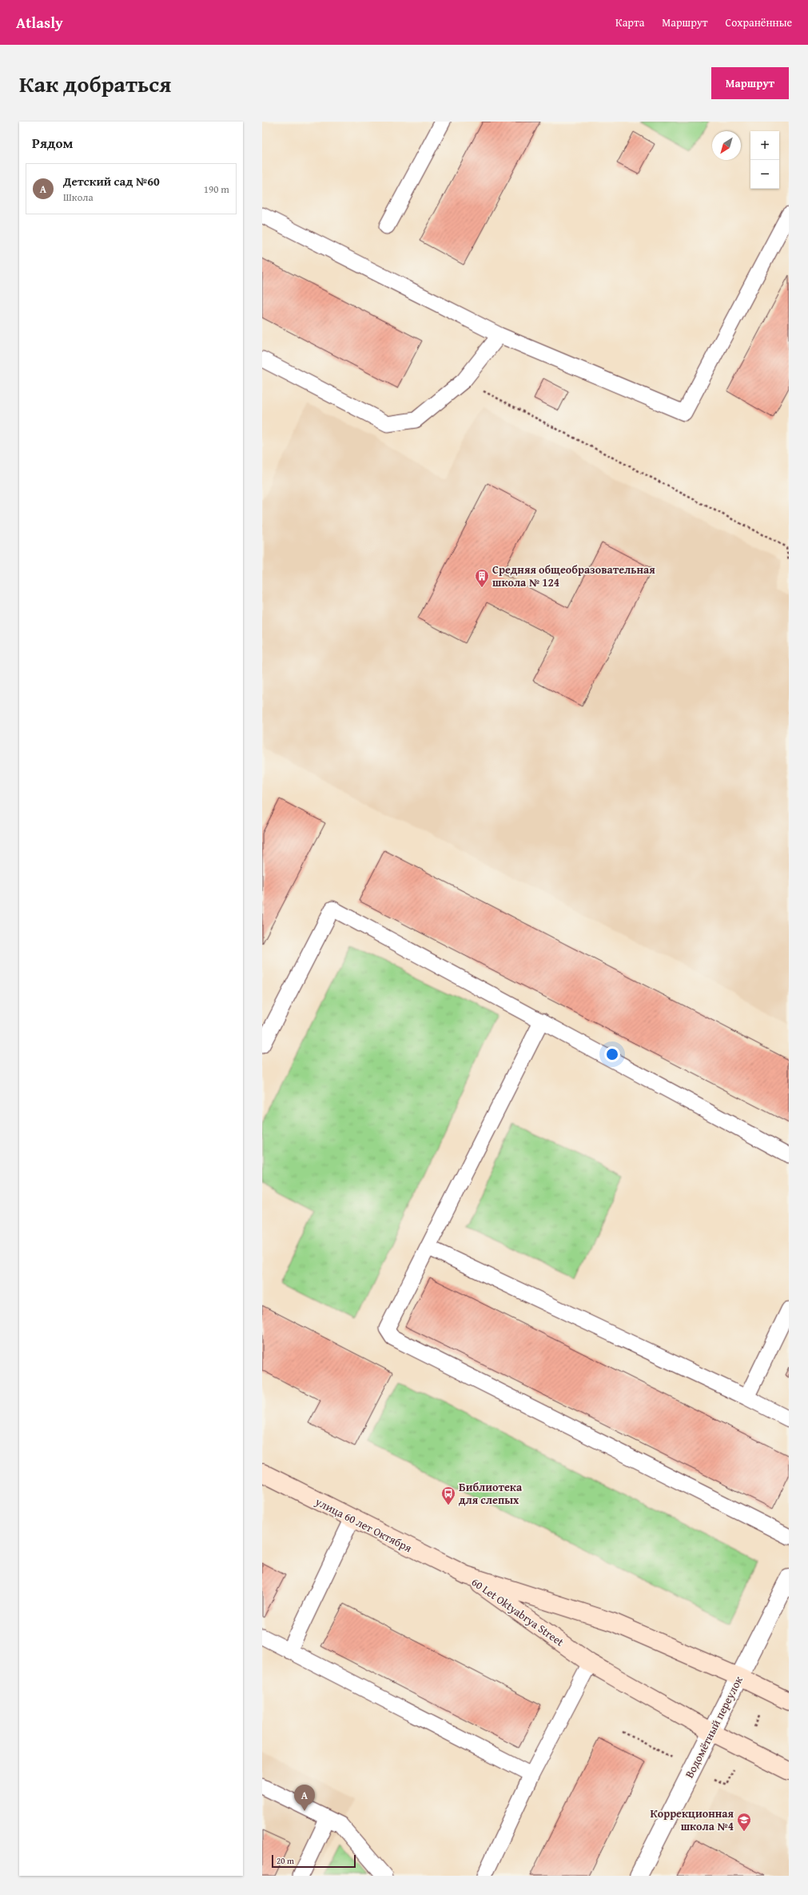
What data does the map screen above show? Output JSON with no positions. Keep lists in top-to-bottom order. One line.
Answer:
{"streets":{"main road":["улица 60 лет Октября","60 Let Oktyabrya Street"],"street":["Водомётный переулок"]},"crossings":[["улица 60 лет Октября","60 Let Oktyabrya Street"],["60 Let Oktyabrya Street","Водомётный переулок"]],"places":{"building":["Средняя общеобразовательная школа № 124"],"bus stop":["Библиотека для слепых"],"school or university":["Коррекционная школа №4"]},"scale_bar":"20 m","north":"bottom left","page":{"header":"Atlasly","nav":["Карта","Маршрут","Сохранённые"],"title":"Как добраться","buttons":"Маршрут","heading":"Рядом","map_buttons":["+","−"],"list":[{"mark":"A","name":"Детский сад №60","note":"Школа","value":"190 m"}],"pins":"A","scale":"20 m"}}
